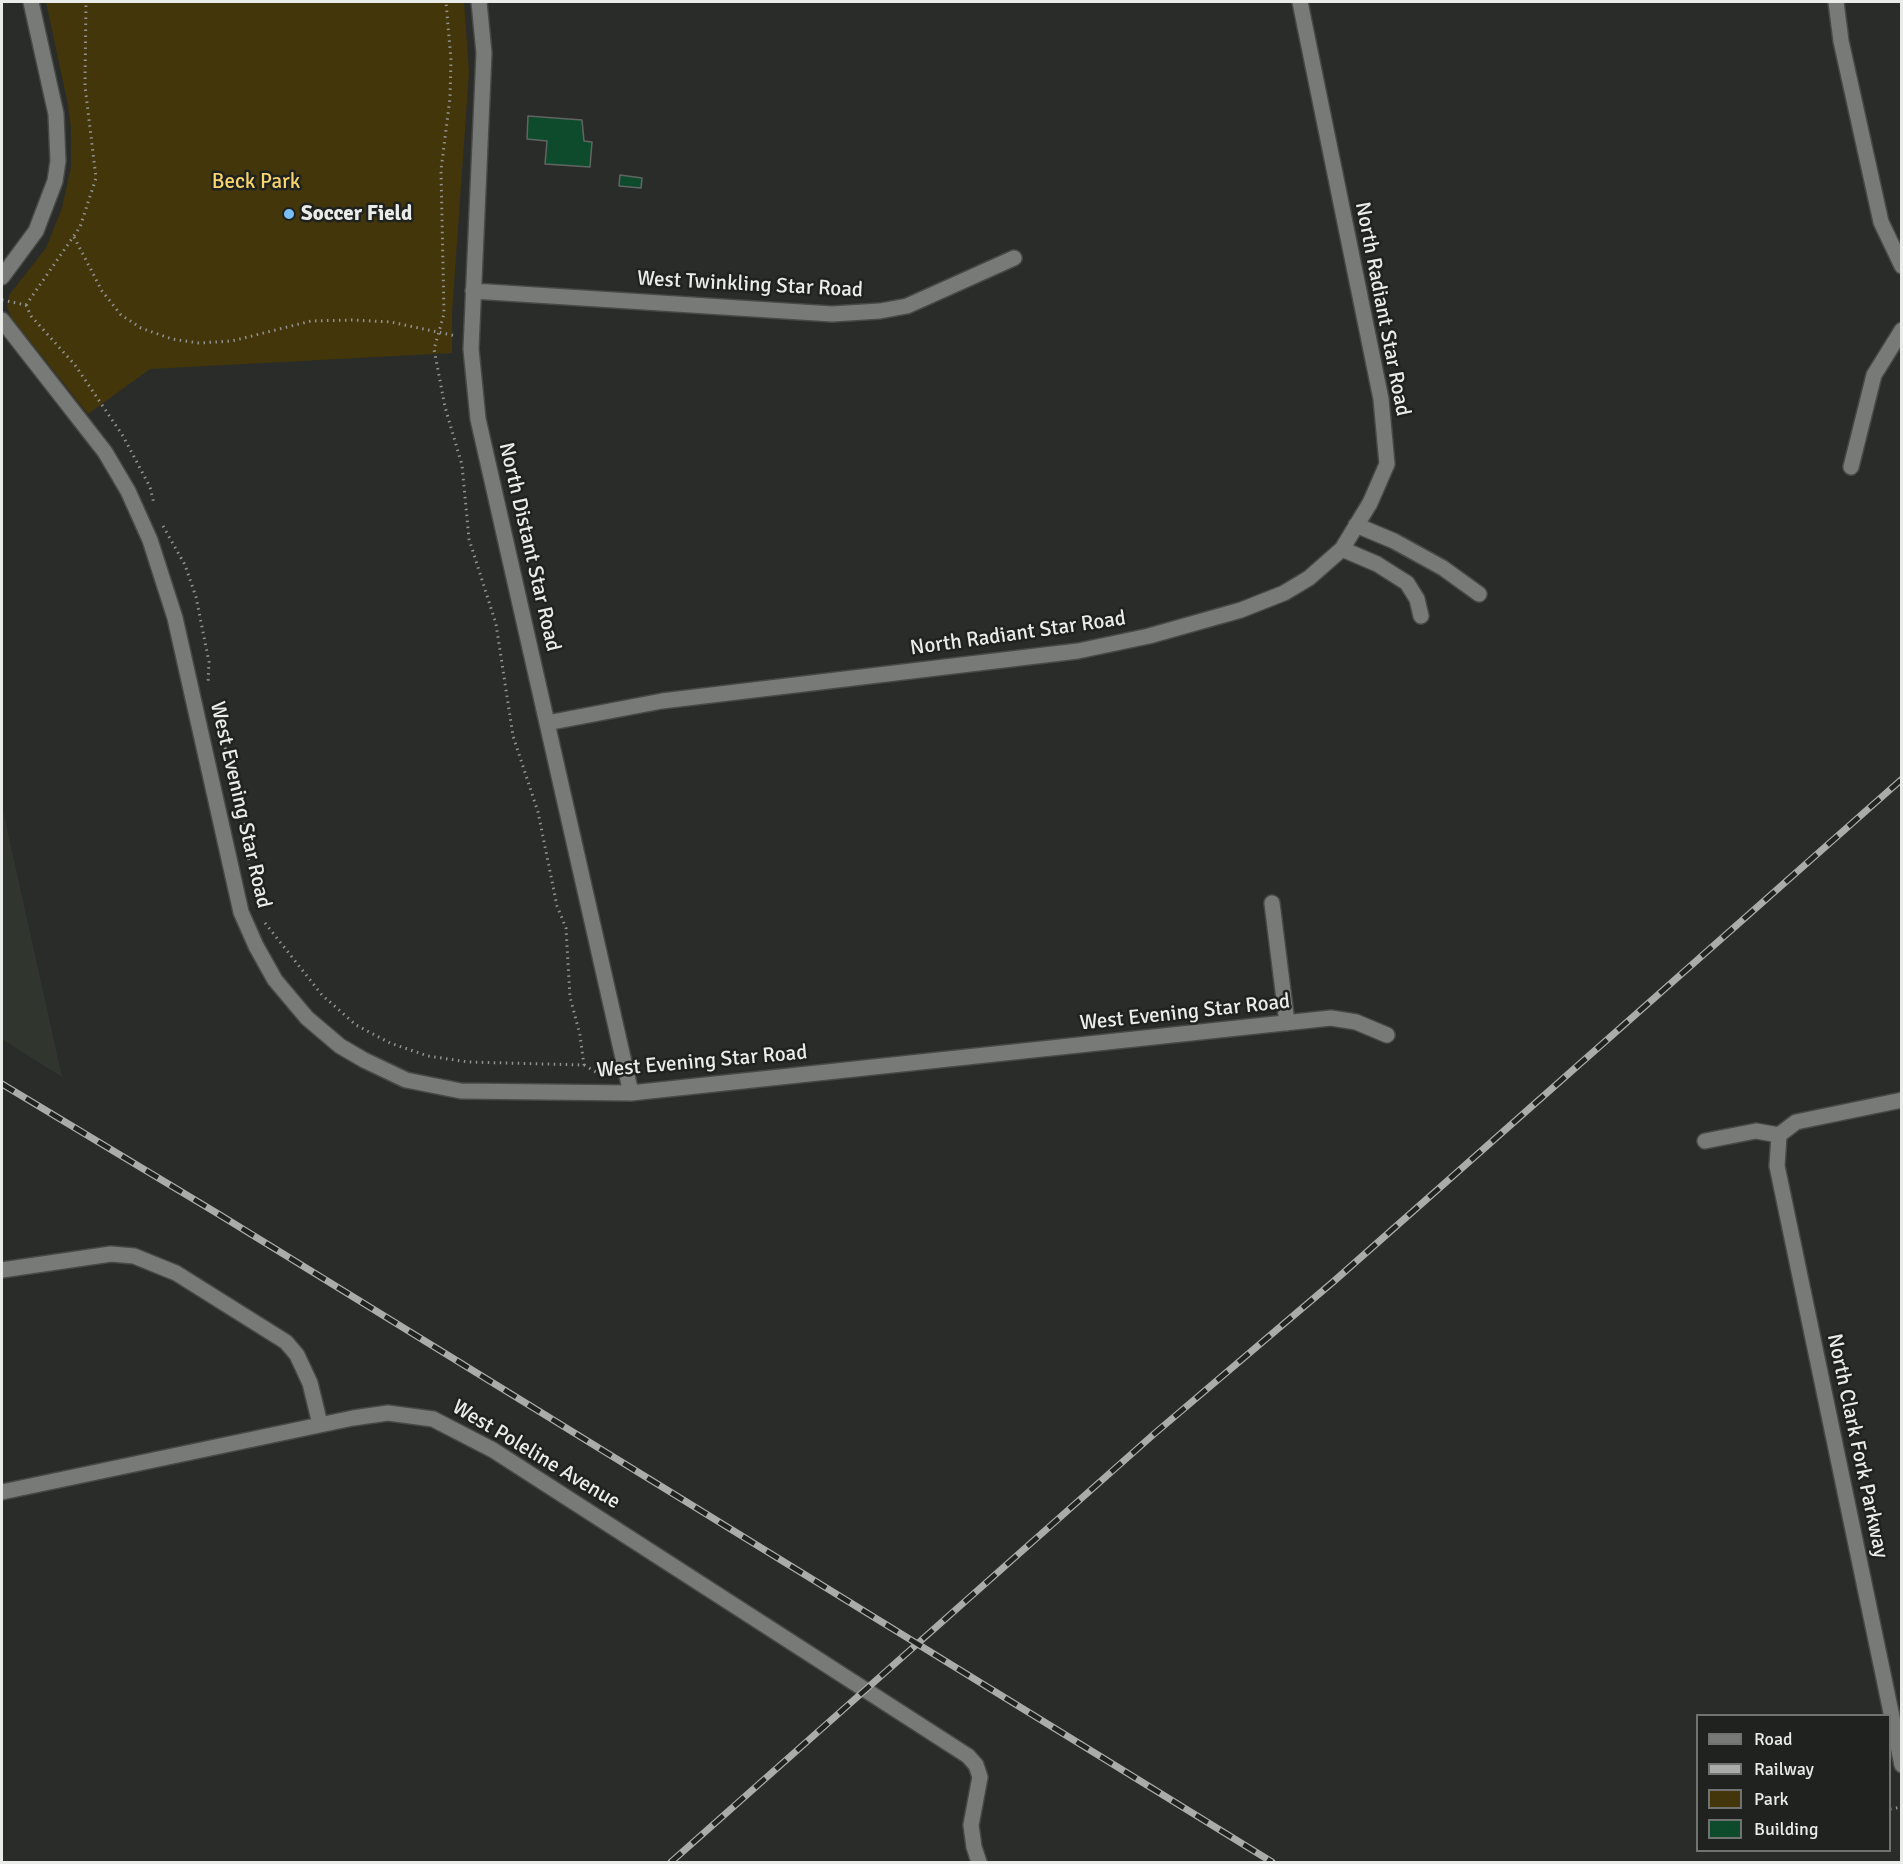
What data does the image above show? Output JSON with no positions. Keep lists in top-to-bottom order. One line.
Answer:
{"streets":{"street":["West Twinkling Star Road","North Radiant Star Road","North Distant Star Road","West Evening Star Road","North Clark Fork Parkway","West Poleline Avenue"]},"crossings":[["West Twinkling Star Road","North Distant Star Road"],["North Radiant Star Road","North Distant Star Road"],["North Distant Star Road","West Evening Star Road"]],"parks":["Beck Park"],"places":["Soccer Field"],"legend":["Road","Railway","Park","Building"]}
